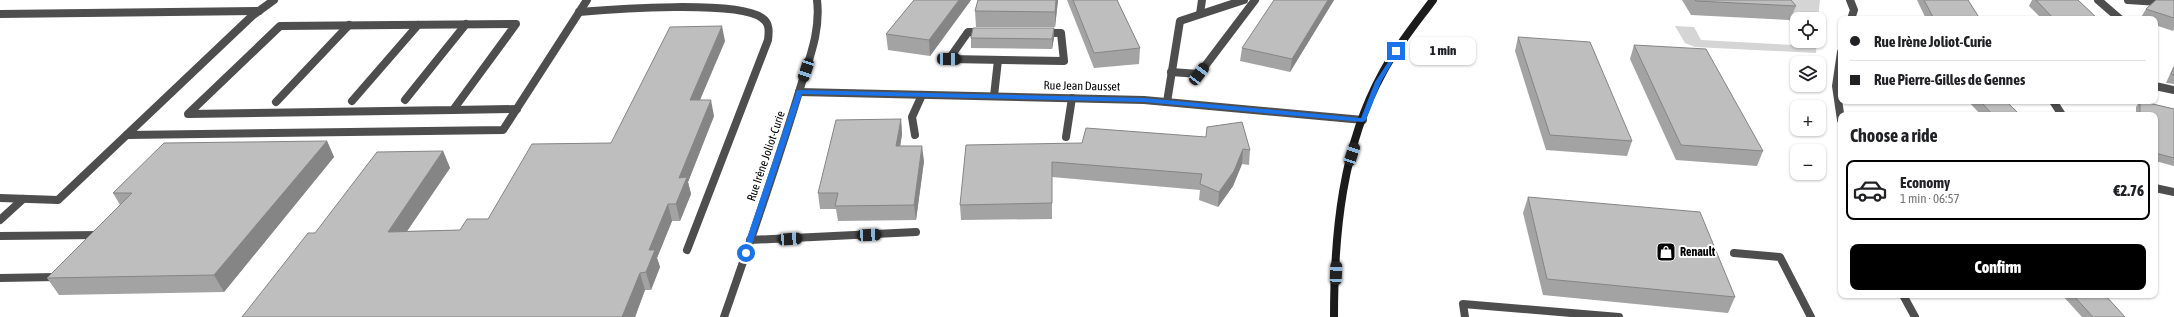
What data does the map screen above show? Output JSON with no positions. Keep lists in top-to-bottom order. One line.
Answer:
{"streets":{"street":["Rue Jean Dausset","Rue Irène Joliot-Curie"]},"crossings":[["Rue Jean Dausset","Rue Irène Joliot-Curie"]],"places":{"shop":["Renault"]},"page":{"map_buttons":["+","−"],"banner":["Rue Irène Joliot-Curie","Rue Pierre-Gilles de Gennes"],"bubble":"1 min","heading":"Choose a ride","list":[{"name":"Economy","note":"1 min · 06:57","value":"€2.76"}],"buttons":"Confirm"}}
